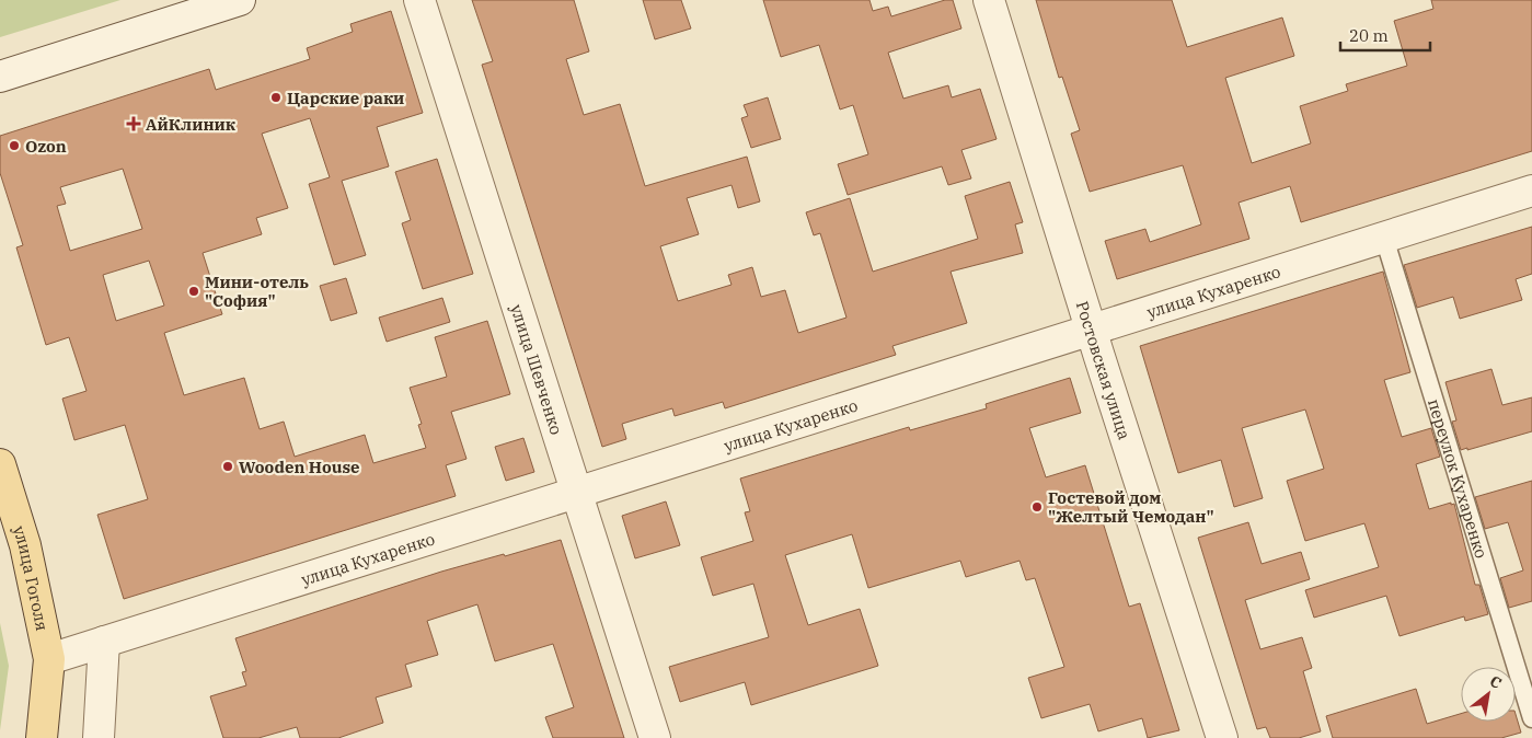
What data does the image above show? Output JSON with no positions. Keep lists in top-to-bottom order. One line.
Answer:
{"streets":{"main road":["улица Гоголя"],"street":["улица Кухаренко","улица Шевченко","Ростовская улица"],"lane":["переулок Кухаренко"]},"crossings":[["улица Кухаренко","улица Шевченко"],["улица Кухаренко","Ростовская улица"],["улица Кухаренко","переулок Кухаренко"],["улица Кухаренко","улица Гоголя"]],"places":{"other":["Царские раки","Ozon","Мини-отель \"София\"","Wooden House","Гостевой дом \"Желтый Чемодан\""],"health":["АйКлиник"]},"scale_bar":"20 m","north":"top right"}
